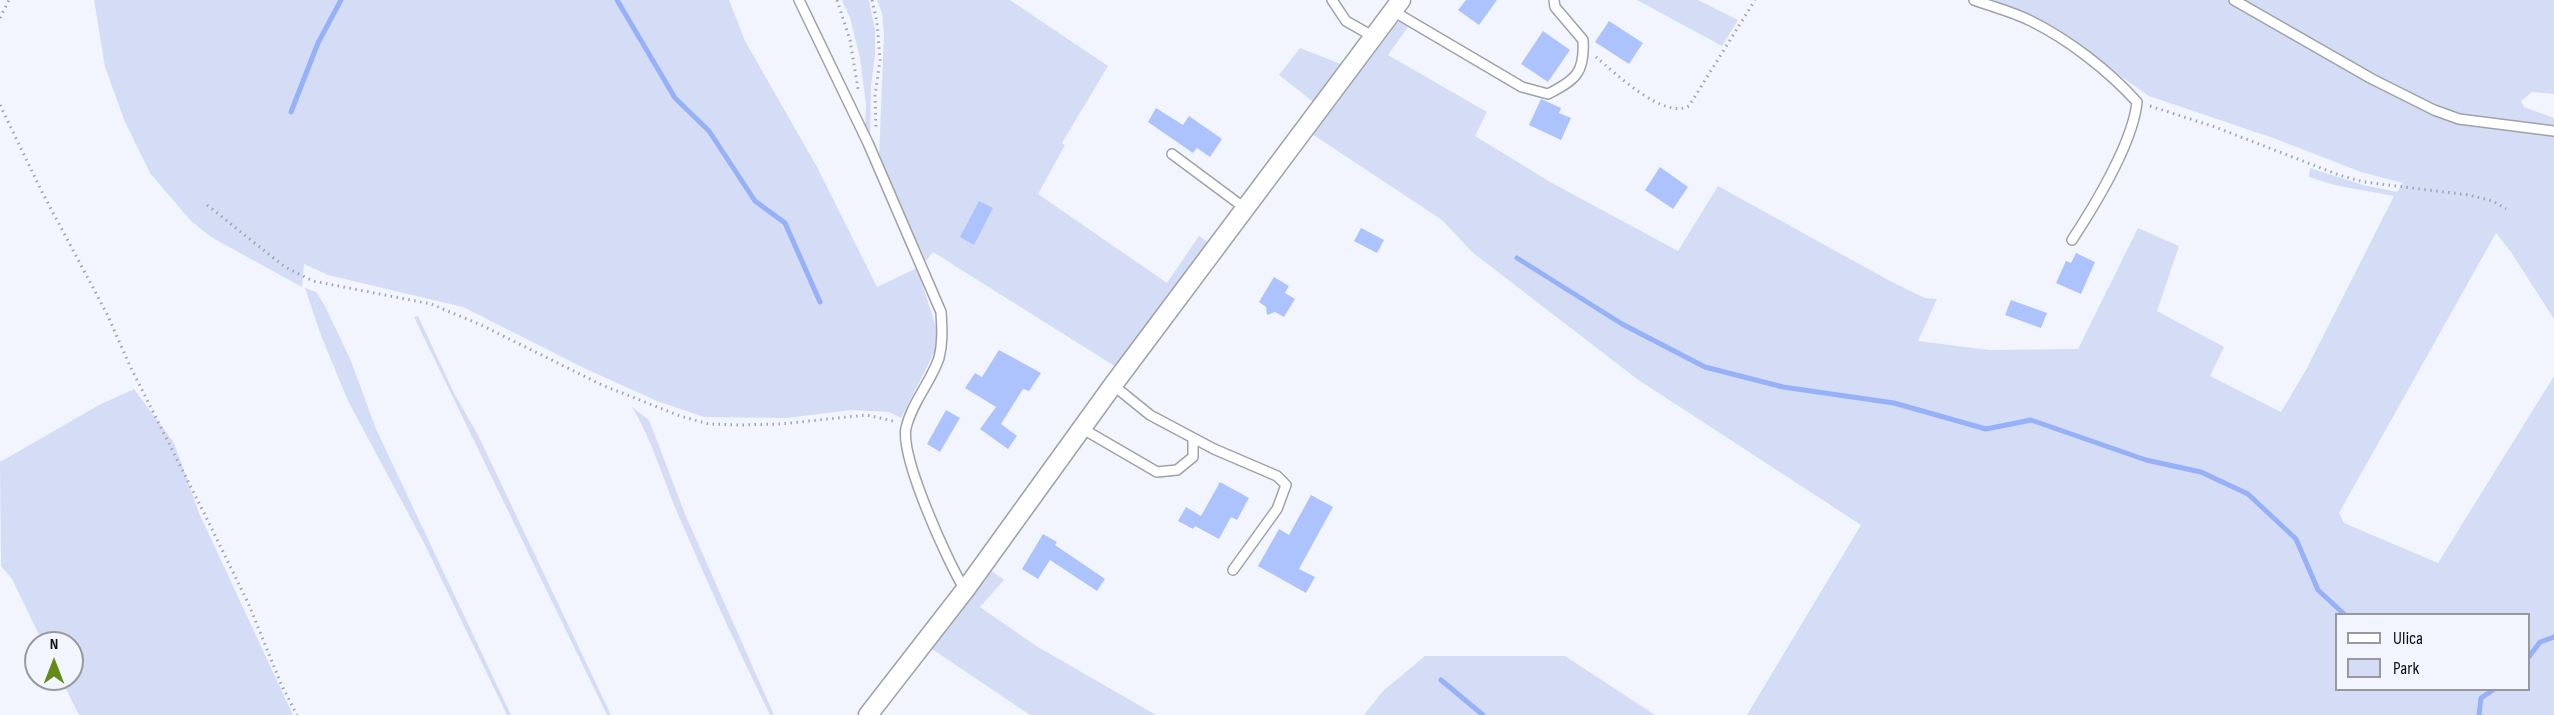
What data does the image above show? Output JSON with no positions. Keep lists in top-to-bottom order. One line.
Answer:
{"legend":["Ulica","Park"],"north":"top"}
